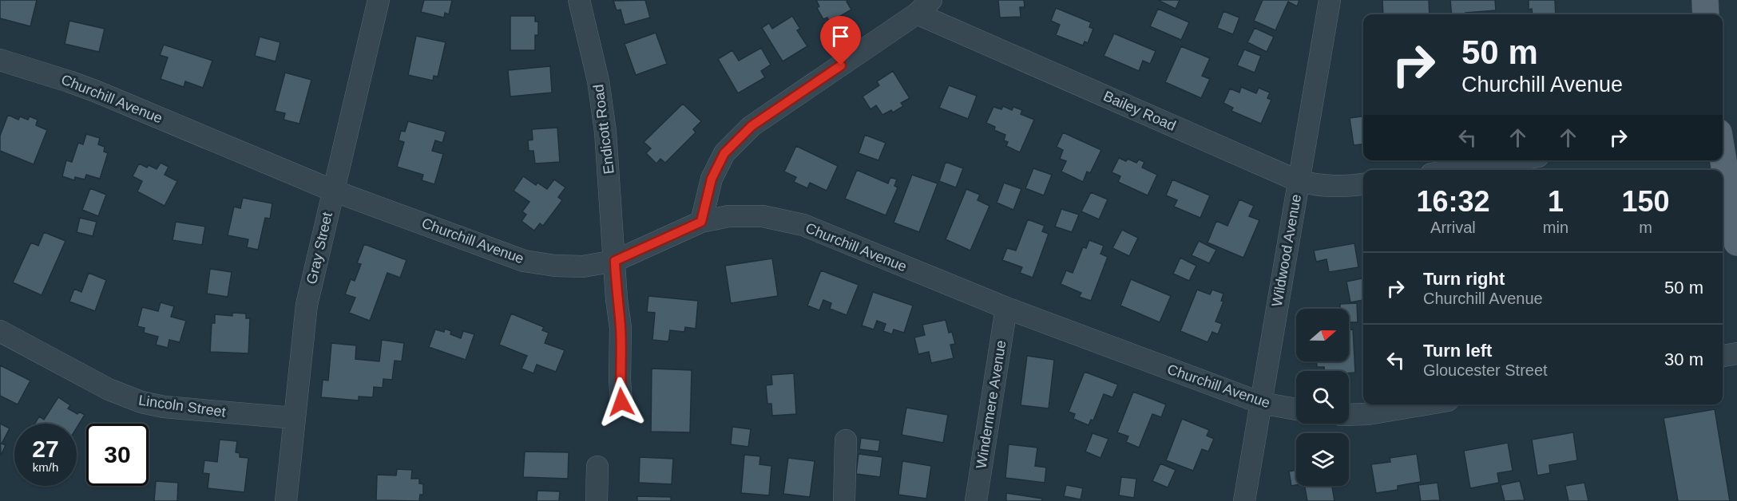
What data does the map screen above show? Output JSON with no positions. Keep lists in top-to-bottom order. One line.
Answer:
{"streets":{"street":["Churchill Avenue","Bailey Road","Endicott Road","Gray Street","Wildwood Avenue","Windermere Avenue","Lincoln Street"]},"crossings":[["Churchill Avenue","Endicott Road"],["Churchill Avenue","Gray Street"],["Churchill Avenue","Wildwood Avenue"],["Churchill Avenue","Windermere Avenue"],["Bailey Road","Wildwood Avenue"],["Gray Street","Lincoln Street"]],"north":"right","page":{"turn":["50 m","Churchill Avenue"],"eta":["16:32","Arrival","1","min","150","m"],"list":[{"name":"Turn right","note":"Churchill Avenue","value":"50 m"},{"name":"Turn left","note":"Gloucester Street","value":"30 m"}],"speed":"27 km/h","limit":"30"}}
